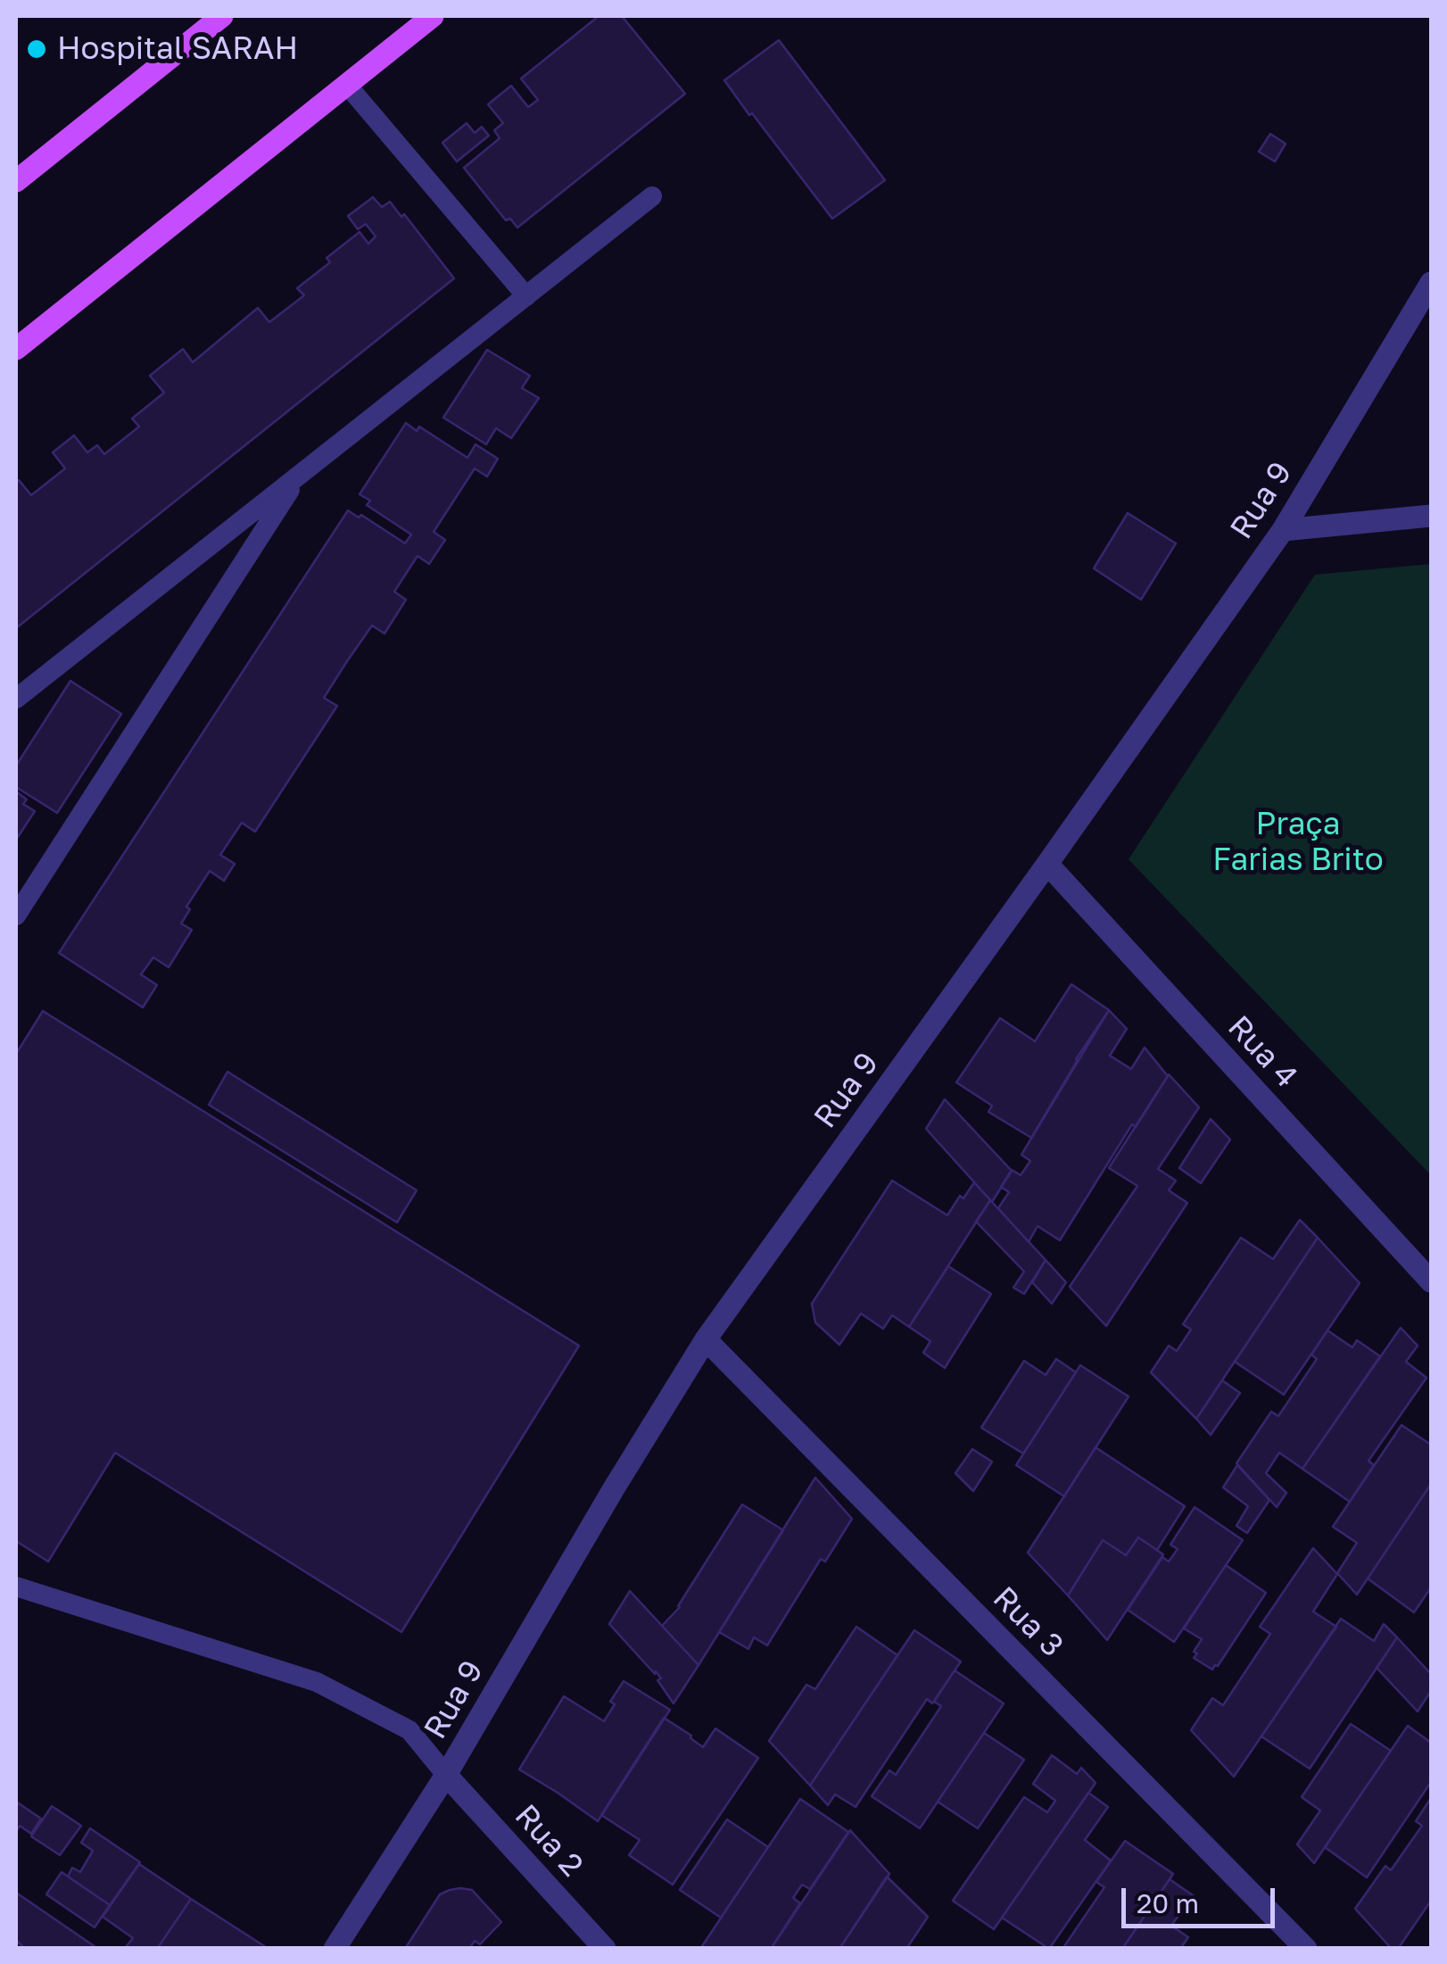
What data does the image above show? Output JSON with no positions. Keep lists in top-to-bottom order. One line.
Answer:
{"streets":{"street":["Rua 9","Rua 4","Rua 3","Rua 2"]},"crossings":[["Rua 9","Rua 4"],["Rua 9","Rua 3"],["Rua 9","Rua 2"]],"parks":["Praça Farias Brito"],"places":["Hospital SARAH"],"scale_bar":"20 m"}
